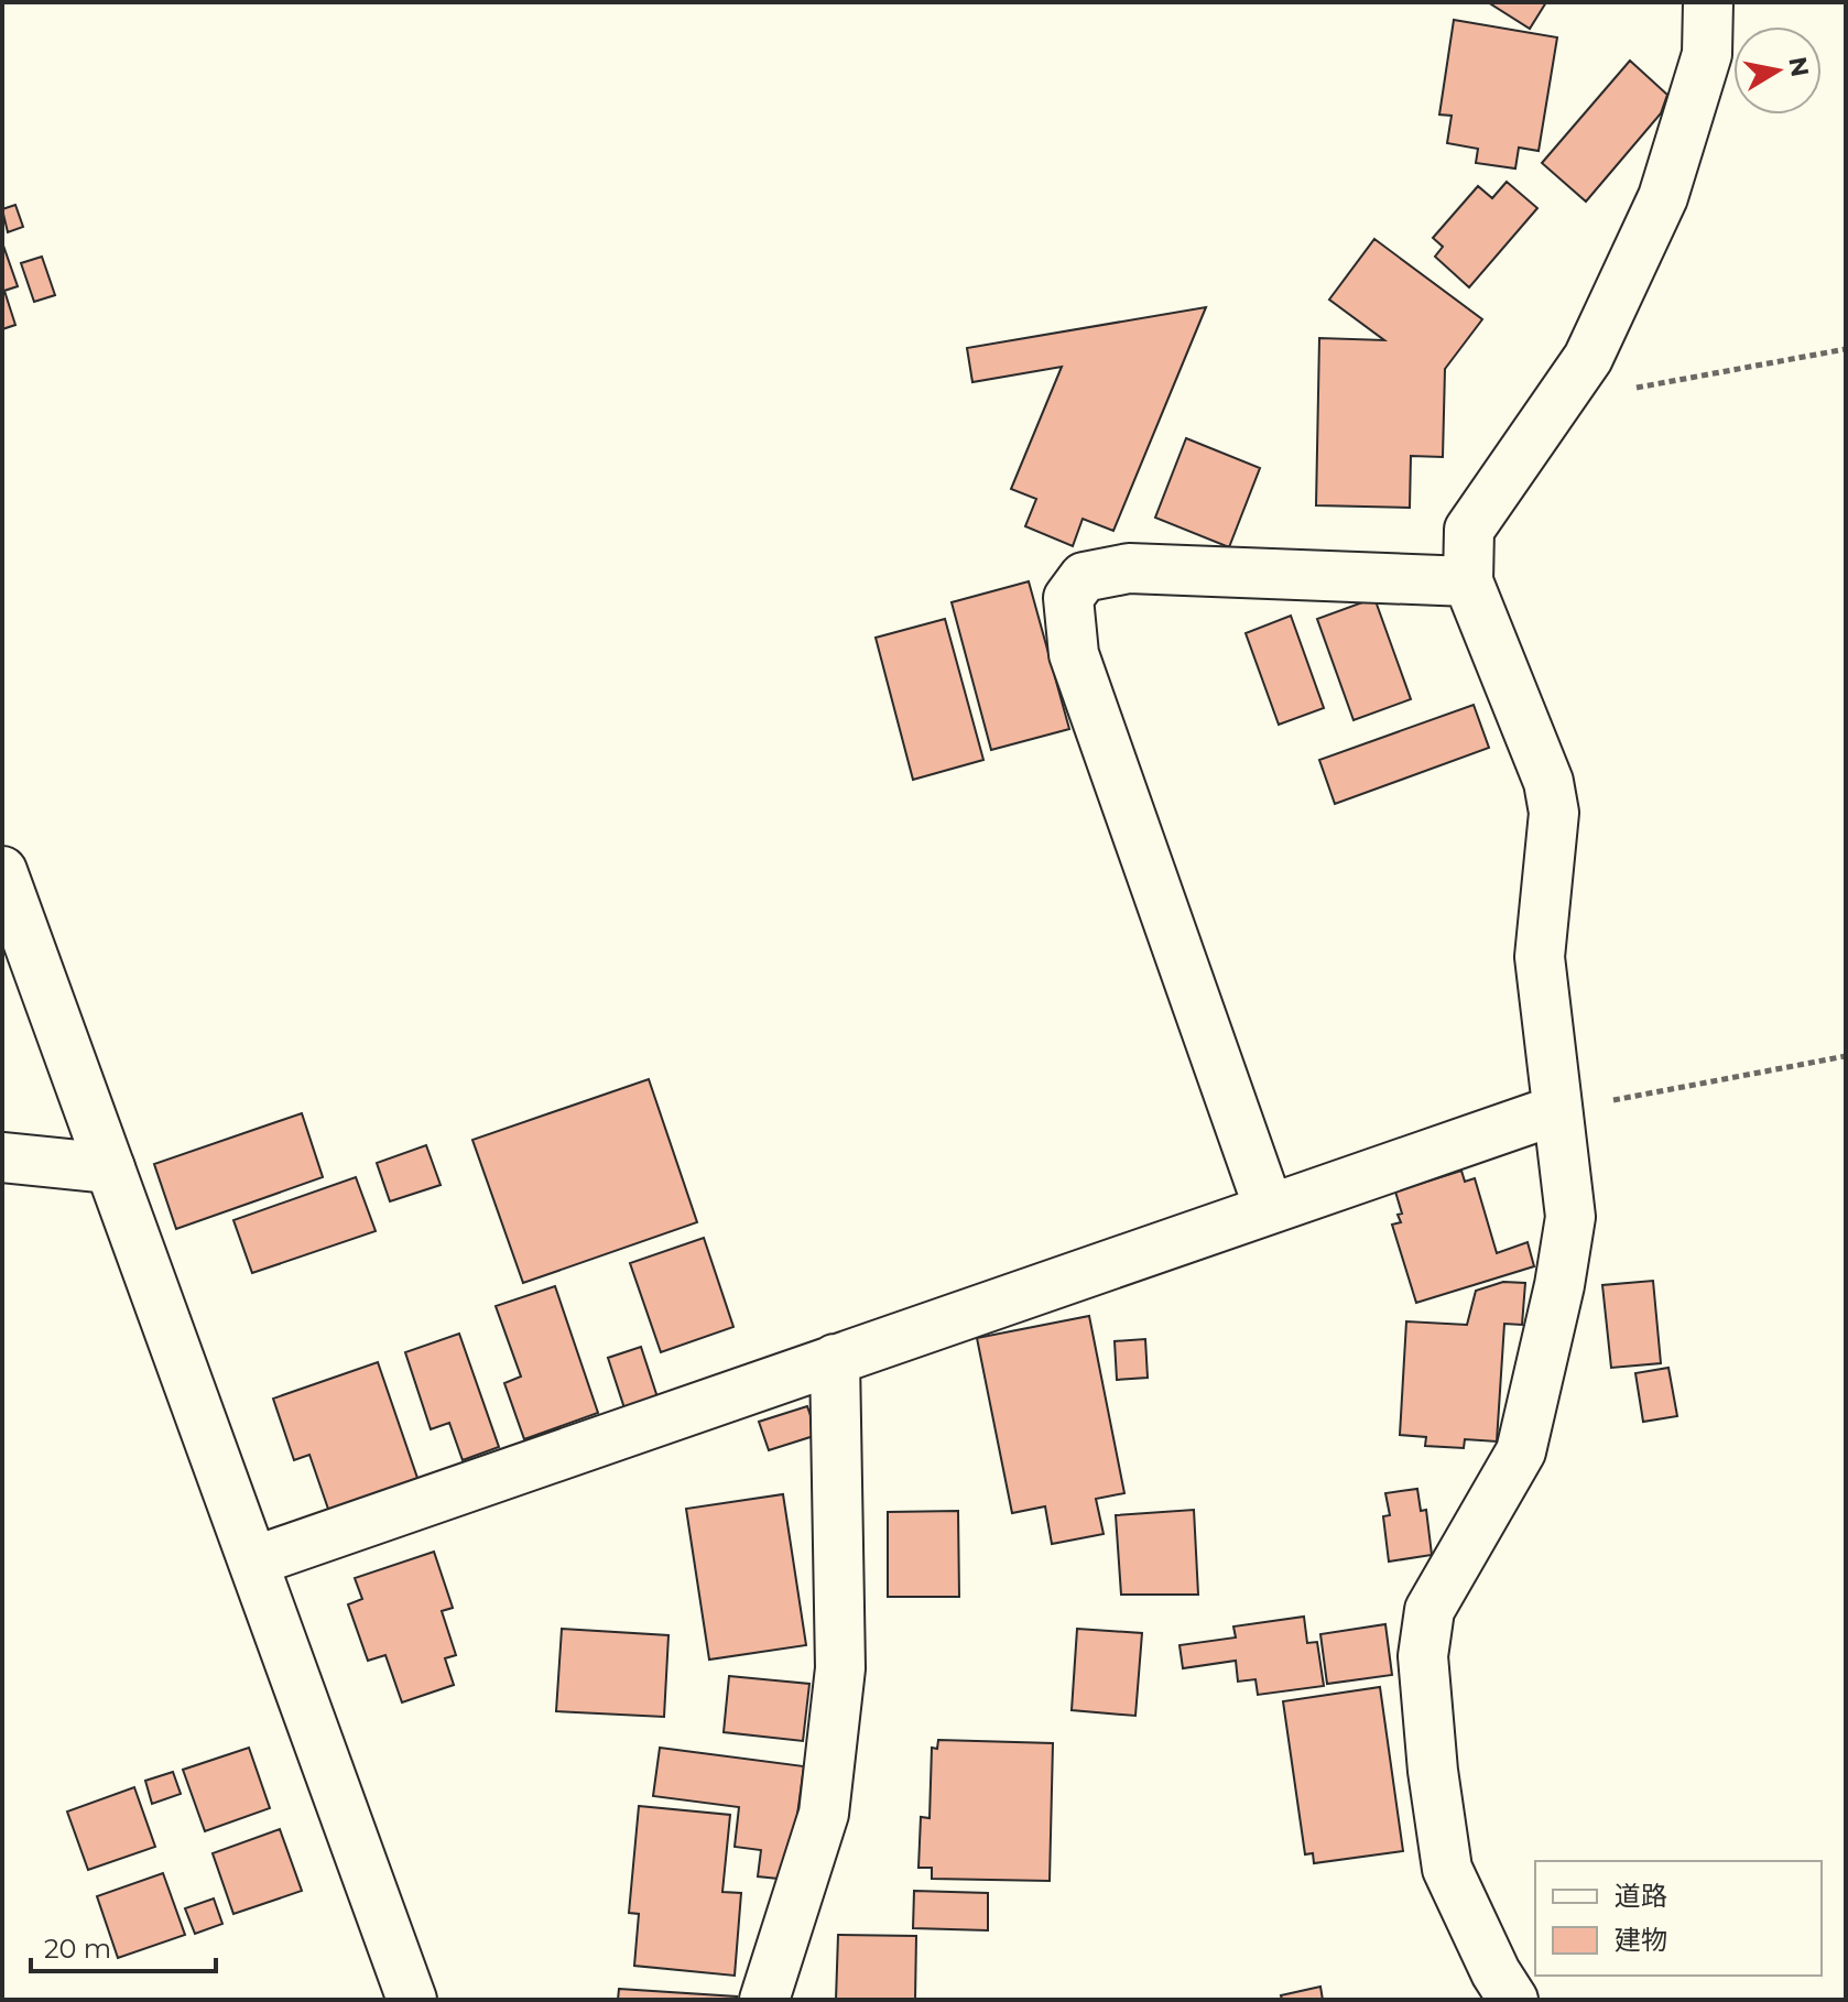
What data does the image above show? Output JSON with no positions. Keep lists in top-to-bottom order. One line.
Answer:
{"legend":["道路","建物"],"scale_bar":"20 m","north":"right"}
